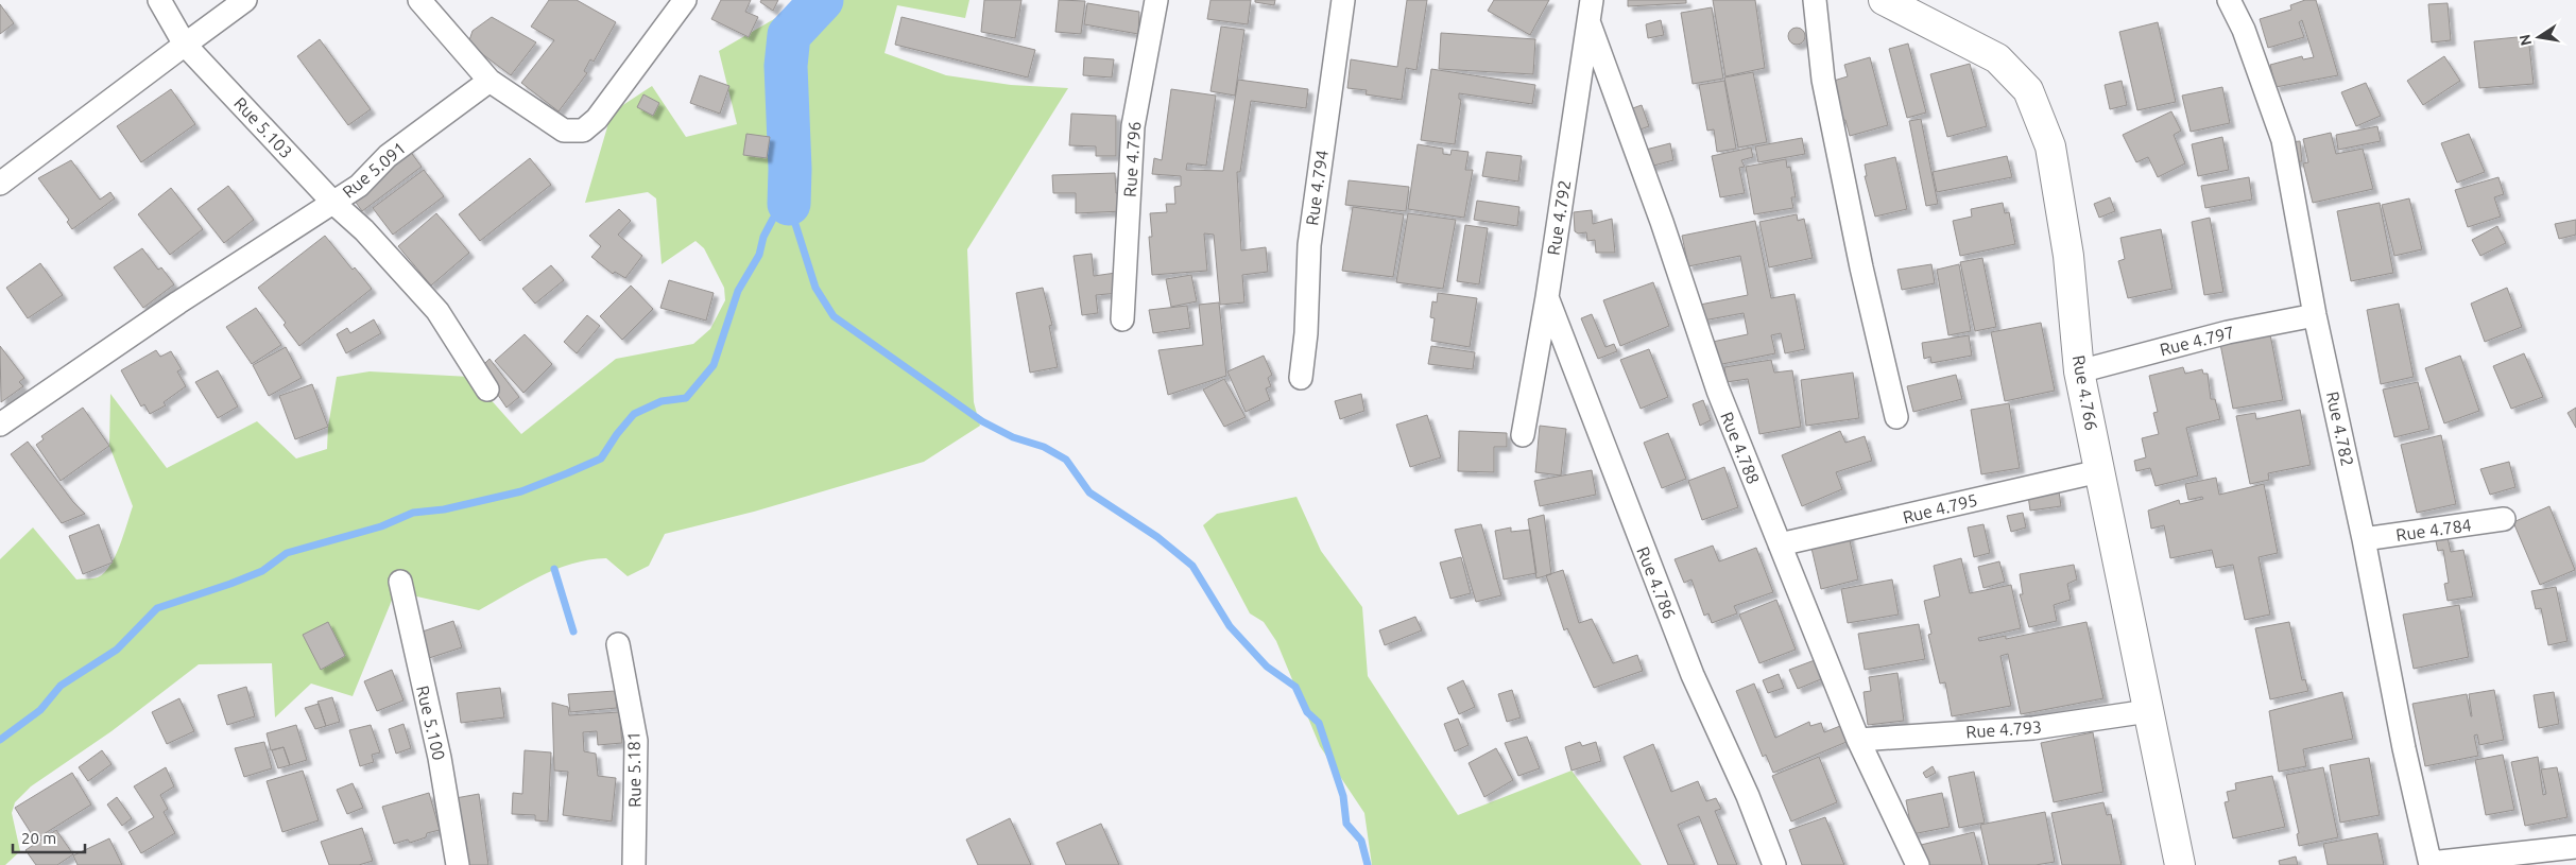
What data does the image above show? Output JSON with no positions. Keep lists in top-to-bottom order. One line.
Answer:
{"streets":{"street":["Rue 5.103","Rue 4.796","Rue 5.091","Rue 4.794","Rue 4.792","Rue 4.797","Rue 4.766","Rue 4.782","Rue 4.788","Rue 4.795","Rue 4.784","Rue 4.786","Rue 5.100","Rue 4.793","Rue 5.181"]},"crossings":[["Rue 5.103","Rue 5.091"],["Rue 4.792","Rue 4.788"],["Rue 4.792","Rue 4.786"],["Rue 4.797","Rue 4.766"],["Rue 4.797","Rue 4.782"],["Rue 4.766","Rue 4.795"],["Rue 4.766","Rue 4.793"],["Rue 4.782","Rue 4.784"],["Rue 4.788","Rue 4.795"],["Rue 4.788","Rue 4.793"]],"scale_bar":"20 m","north":"left"}
